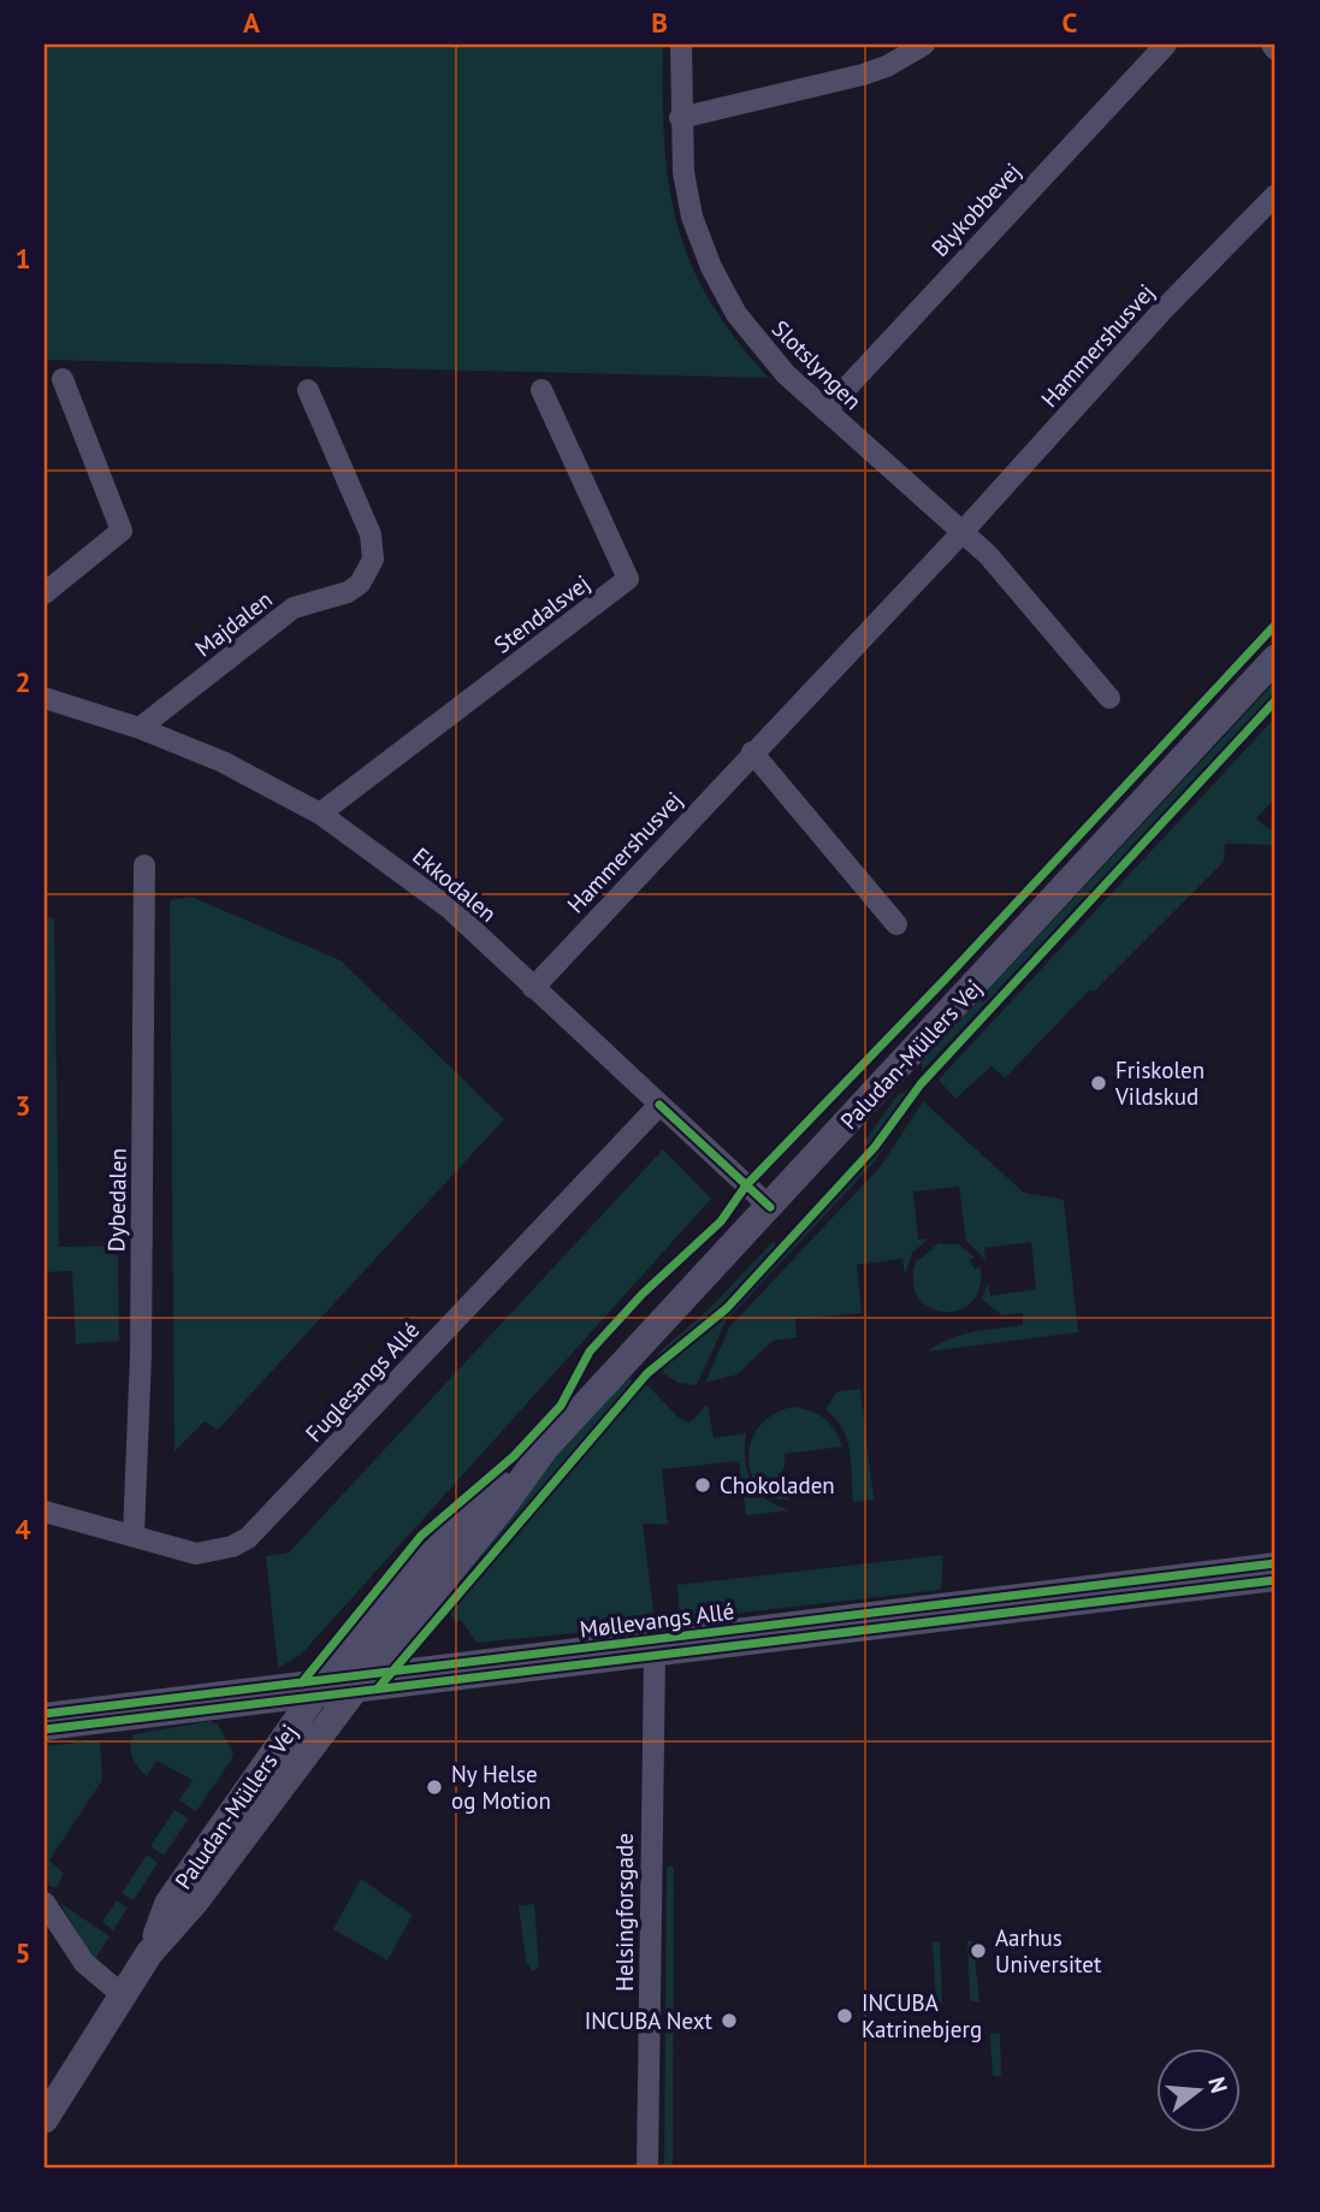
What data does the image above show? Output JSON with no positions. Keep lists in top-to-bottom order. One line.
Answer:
{"streets":{"street":["Blykobbevej","Hammershusvej","Slotslyngen","Stendalsvej","Majdalen","Ekkodalen","Paludan-Müllers Vej","Dybedalen","Fuglesangs Allé","Møllevangs Allé","Helsingforsgade"]},"crossings":[["Blykobbevej","Slotslyngen"],["Hammershusvej","Slotslyngen"],["Hammershusvej","Ekkodalen"],["Stendalsvej","Ekkodalen"],["Majdalen","Ekkodalen"],["Ekkodalen","Paludan-Müllers Vej"],["Ekkodalen","Fuglesangs Allé"],["Paludan-Müllers Vej","Møllevangs Allé"],["Dybedalen","Fuglesangs Allé"],["Møllevangs Allé","Helsingforsgade"]],"places":["Friskolen Vildskud","Chokoladen","Ny Helse og Motion","Aarhus Universitet","INCUBA Katrinebjerg","INCUBA Next"],"north":"right","grid":{"columns":["A","B","C"],"rows":["1","2","3","4","5"]}}
